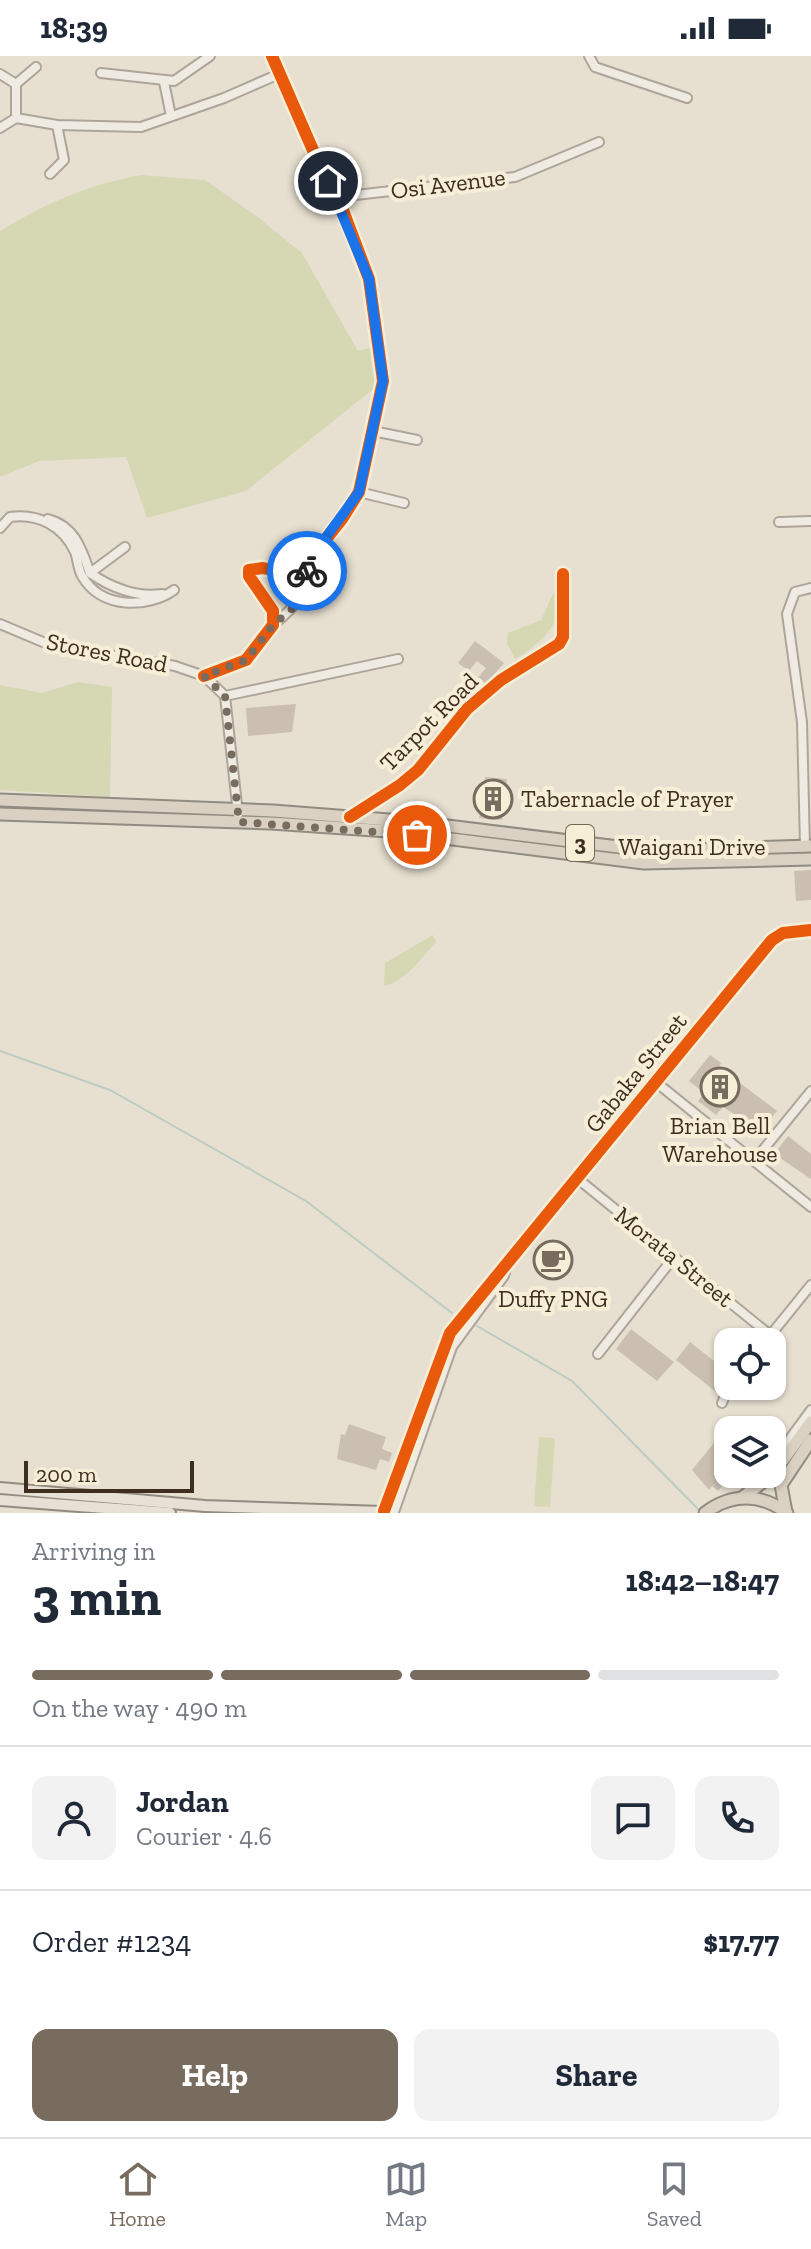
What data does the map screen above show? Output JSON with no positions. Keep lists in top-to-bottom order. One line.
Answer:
{"streets":{"highway":["3","Waigani Drive"],"street":["Osi Avenue","Stores Road","Tarpot Road","Gabaka Street","Morata Street"]},"crossings":[["Tarpot Road","Waigani Drive"],["Gabaka Street","Morata Street"]],"places":{"building":["Tabernacle of Prayer","Brian Bell Warehouse"],"cafe":["Duffy PNG"]},"scale_bar":"200 m","page":{"status":"18:39","scale":"200 m","heading":["3 min","Arriving in","18:42–18:47"],"panel":["Jordan","Courier · 4.6","Order #1234","$17.77"],"bar":"On the way · 490 m","buttons":["Help","Share"],"tabs":["Home","Map","Saved"]}}
